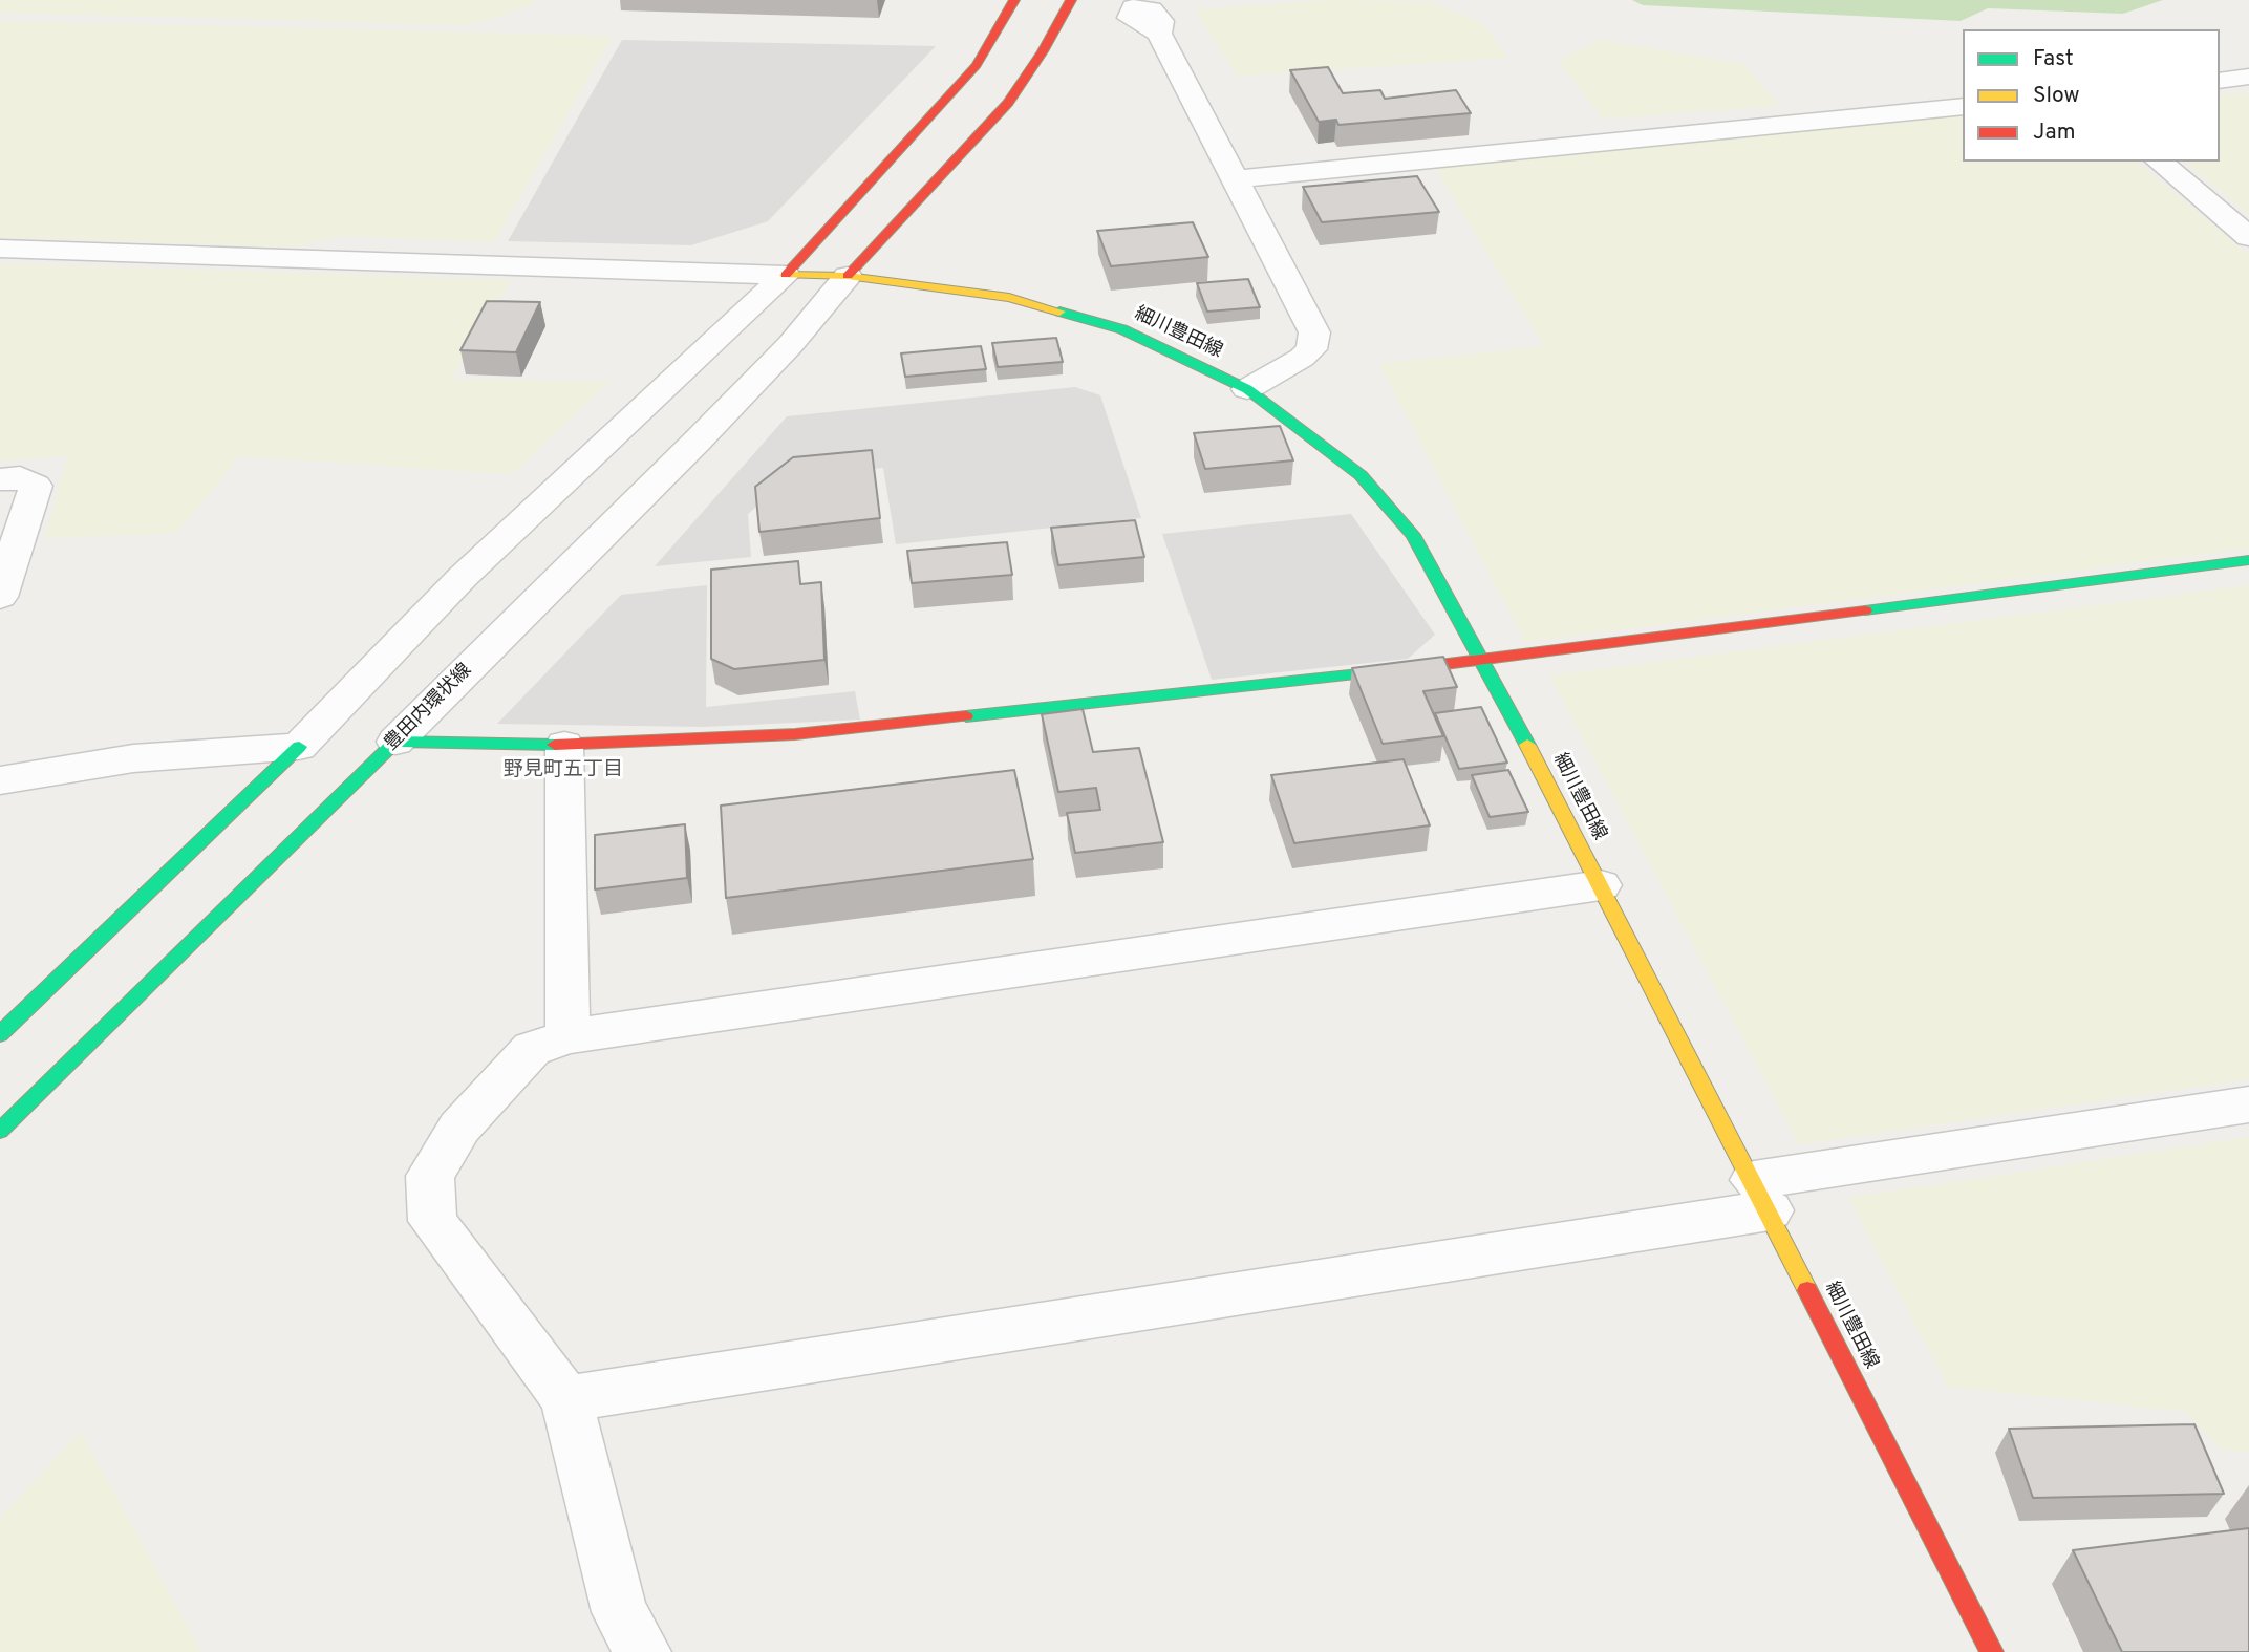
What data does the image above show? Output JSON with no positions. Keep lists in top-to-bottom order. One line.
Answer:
{"streets":{"main road":["細川豊田線","豊田内環状線"]},"crossings":[["細川豊田線","豊田内環状線"]],"districts":["野見町五丁目"],"legend":["Fast","Slow","Jam"]}
